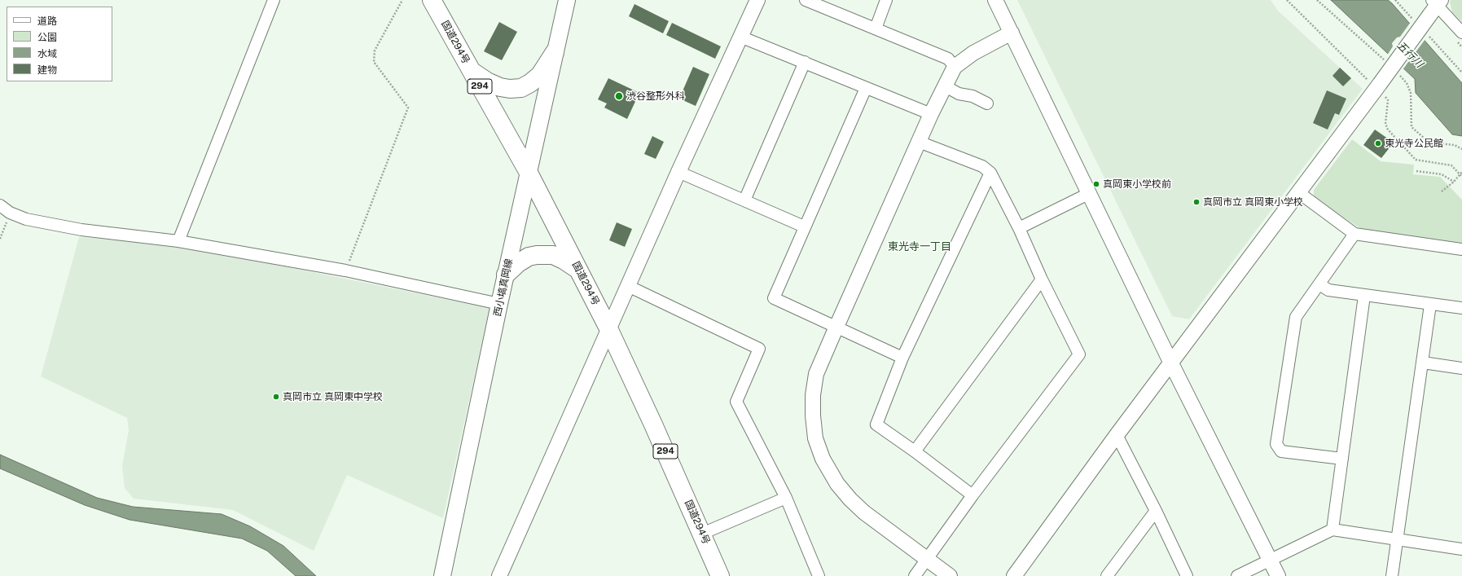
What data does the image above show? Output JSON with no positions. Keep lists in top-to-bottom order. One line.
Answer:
{"streets":{"highway":["国道294号","294"],"main road":["西小塙真岡線"]},"crossings":[["国道294号","西小塙真岡線"]],"districts":["東光寺一丁目"],"water":["五行川"],"places":["渋谷整形外科","東光寺公民館","真岡東小学校前","真岡市立 真岡東小学校","真岡市立 真岡東中学校"],"legend":["道路","公園","水域","建物"]}
